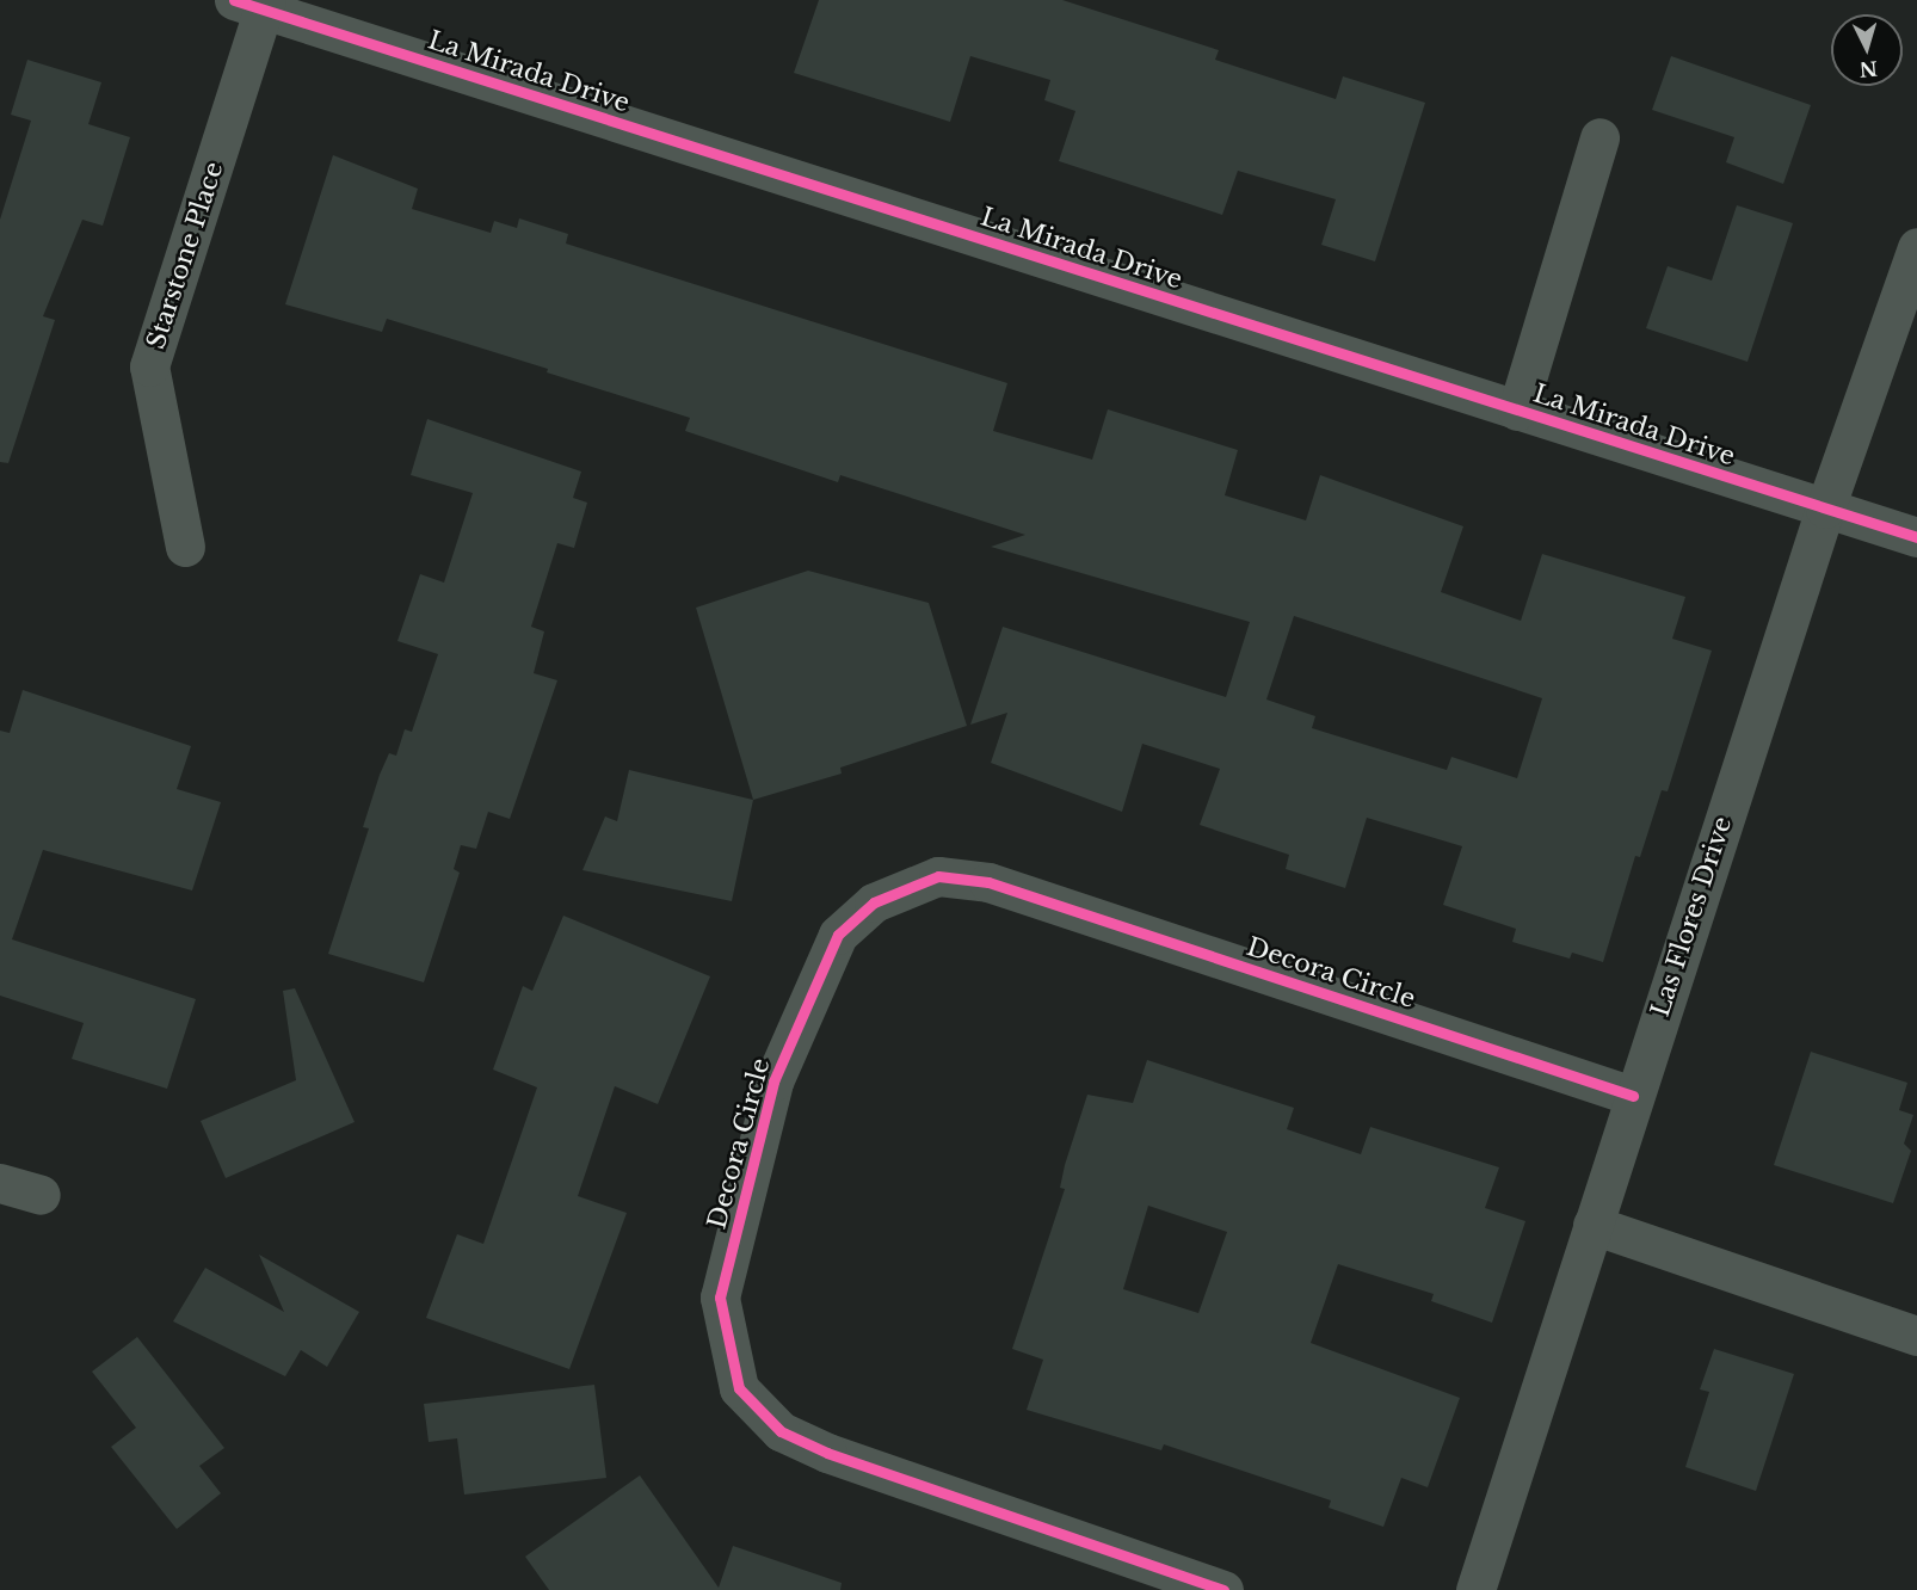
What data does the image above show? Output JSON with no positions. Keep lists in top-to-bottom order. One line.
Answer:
{"streets":{"street":["La Mirada Drive","Starstone Place","Las Flores Drive","Decora Circle"]},"crossings":[["La Mirada Drive","Starstone Place"],["La Mirada Drive","Las Flores Drive"],["Las Flores Drive","Decora Circle"]],"north":"bottom"}
